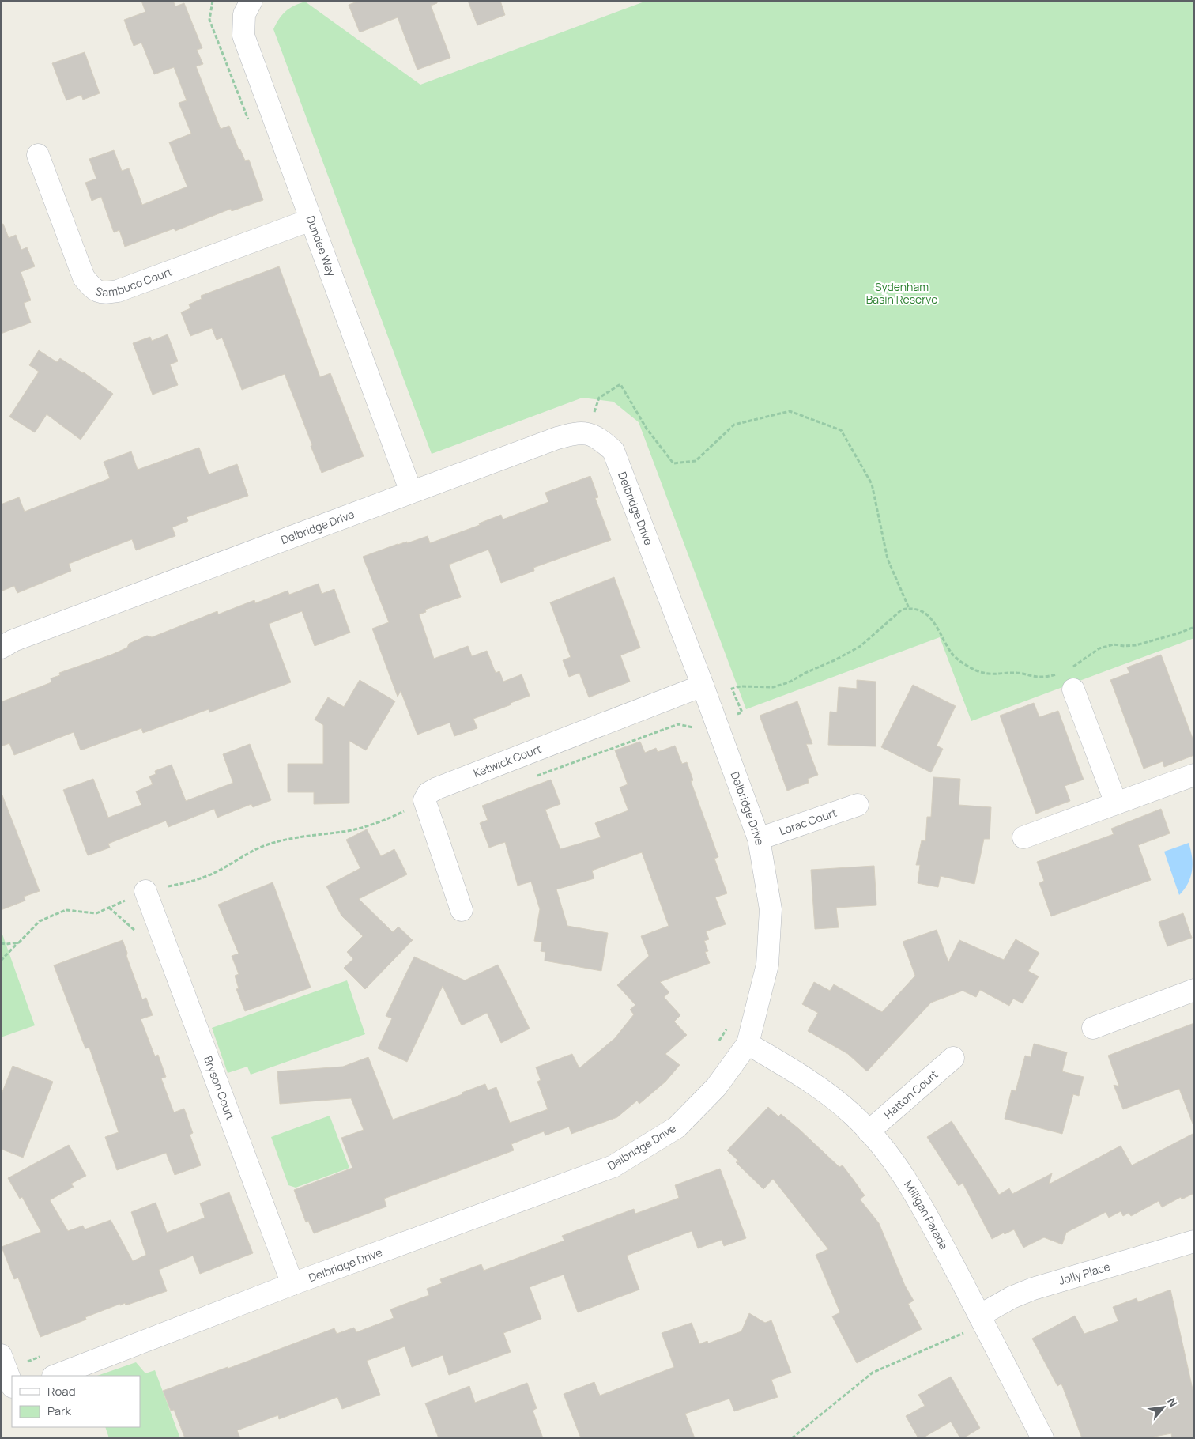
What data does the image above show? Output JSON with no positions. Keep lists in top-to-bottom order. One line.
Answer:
{"streets":{"street":["Dundee Way","Sambuco Court","Delbridge Drive","Ketwick Court","Lorac Court","Bryson Court","Hatton Court","Milligan Parade","Jolly Place"]},"crossings":[["Dundee Way","Sambuco Court"],["Dundee Way","Delbridge Drive"],["Delbridge Drive","Ketwick Court"],["Delbridge Drive","Lorac Court"],["Delbridge Drive","Bryson Court"],["Delbridge Drive","Milligan Parade"],["Hatton Court","Milligan Parade"],["Milligan Parade","Jolly Place"]],"parks":["Sydenham Basin Reserve"],"legend":["Road","Park"],"north":"top right"}
